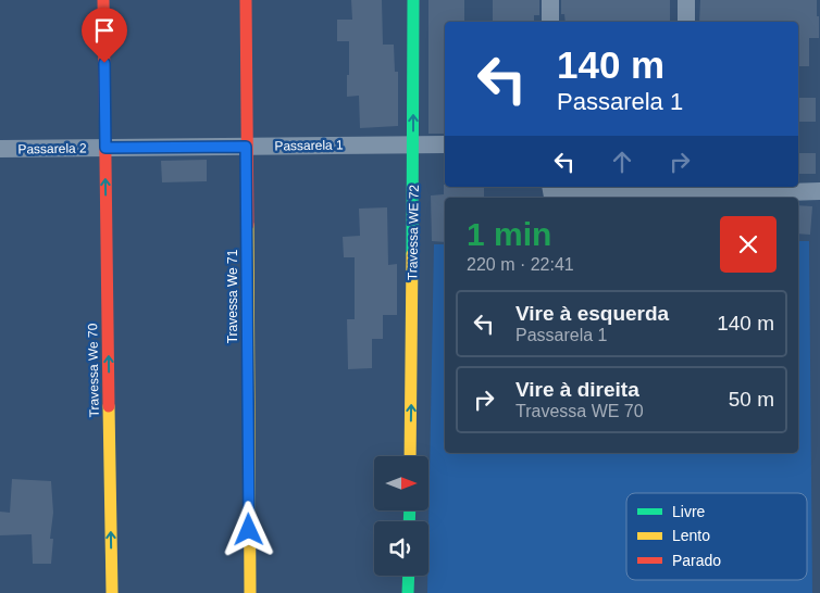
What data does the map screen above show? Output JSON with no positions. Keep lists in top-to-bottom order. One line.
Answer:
{"streets":{"street":["Passarela 1","Passarela 2","Travessa WE 72","Travessa We 71","Travessa We 70"]},"crossings":[["Passarela 1","Passarela 2"],["Passarela 1","Travessa WE 72"],["Passarela 1","Travessa We 71"],["Passarela 1","Travessa We 70"],["Passarela 2","Travessa We 70"]],"one_way":["Travessa WE 72","Travessa We 70"],"legend":["Livre","Lento","Parado"],"north":"right","page":{"turn":["140 m","Passarela 1"],"heading":["1 min","220 m · 22:41"],"list":[{"name":"Vire à esquerda","note":"Passarela 1","value":"140 m"},{"name":"Vire à direita","note":"Travessa WE 70","value":"50 m"}]}}
